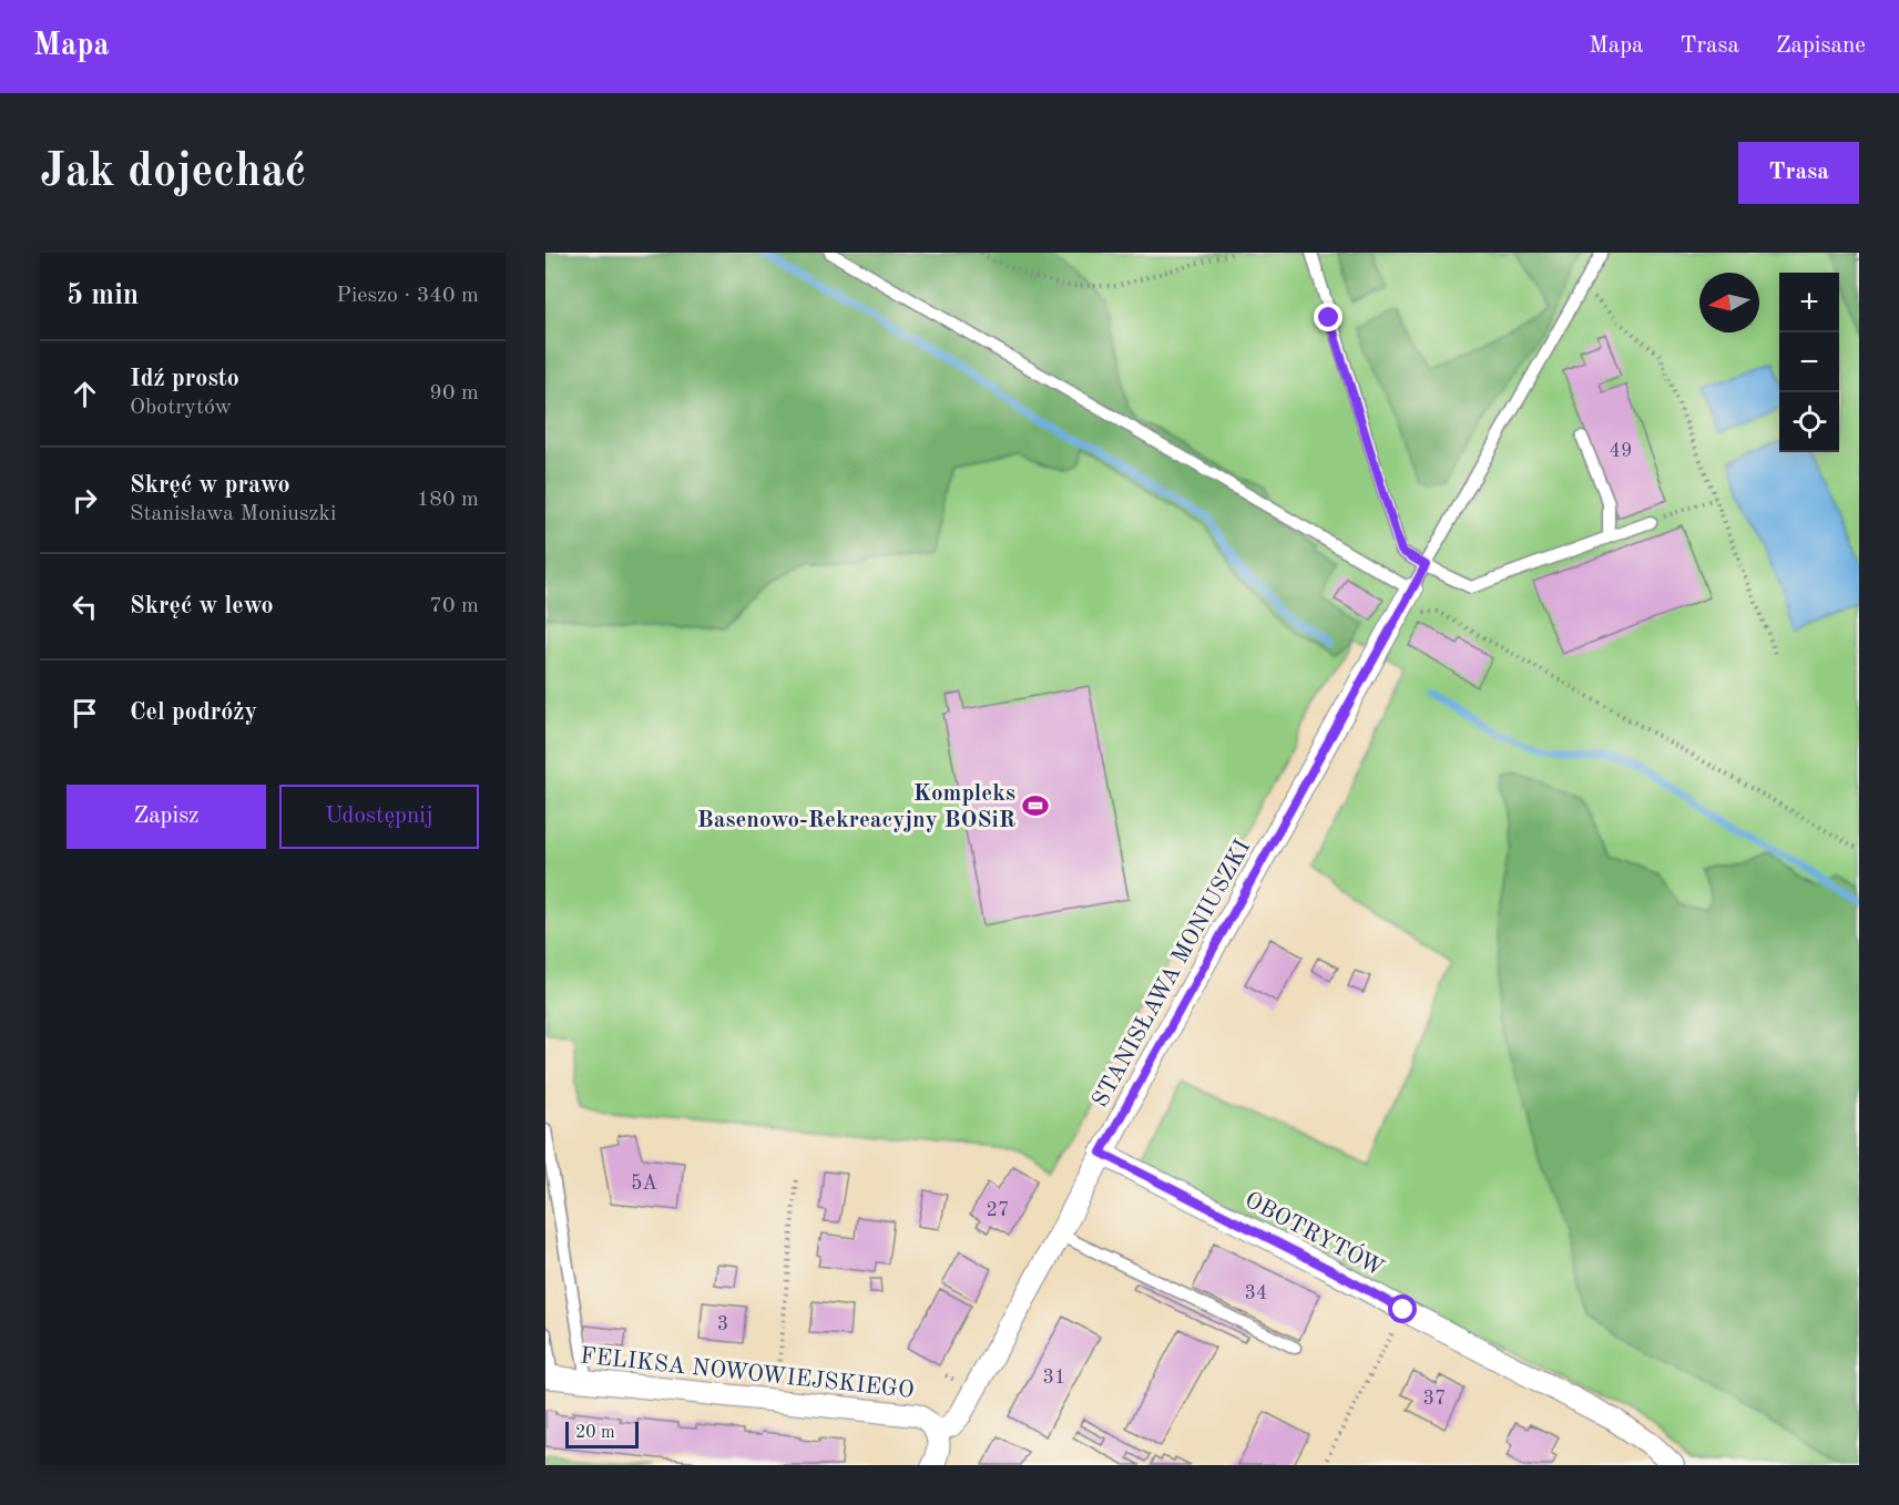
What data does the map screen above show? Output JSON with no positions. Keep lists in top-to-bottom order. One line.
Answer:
{"streets":{"street":["STANISŁAWA MONIUSZKI","OBOTRYTÓW","FELIKSA NOWOWIEJSKIEGO"]},"crossings":[["STANISŁAWA MONIUSZKI","OBOTRYTÓW"],["STANISŁAWA MONIUSZKI","FELIKSA NOWOWIEJSKIEGO"]],"places":{"sports":["Kompleks Basenowo-Rekreacyjny BOSiR"]},"house_numbers":["49","5A","27","34","3","31","37"],"scale_bar":"20 m","north":"left","page":{"header":"Mapa","nav":["Mapa","Trasa","Zapisane"],"buttons":["Trasa",["Zapisz","Udostępnij"]],"title":"Jak dojechać","heading":["5 min","Pieszo · 340 m"],"map_buttons":["+","−"],"list":[["Idź prosto","Obotrytów","90 m"],["Skręć w prawo","Stanisława Moniuszki","180 m"],["Skręć w lewo","70 m"],"Cel podróży"],"scale":"20 m"}}
